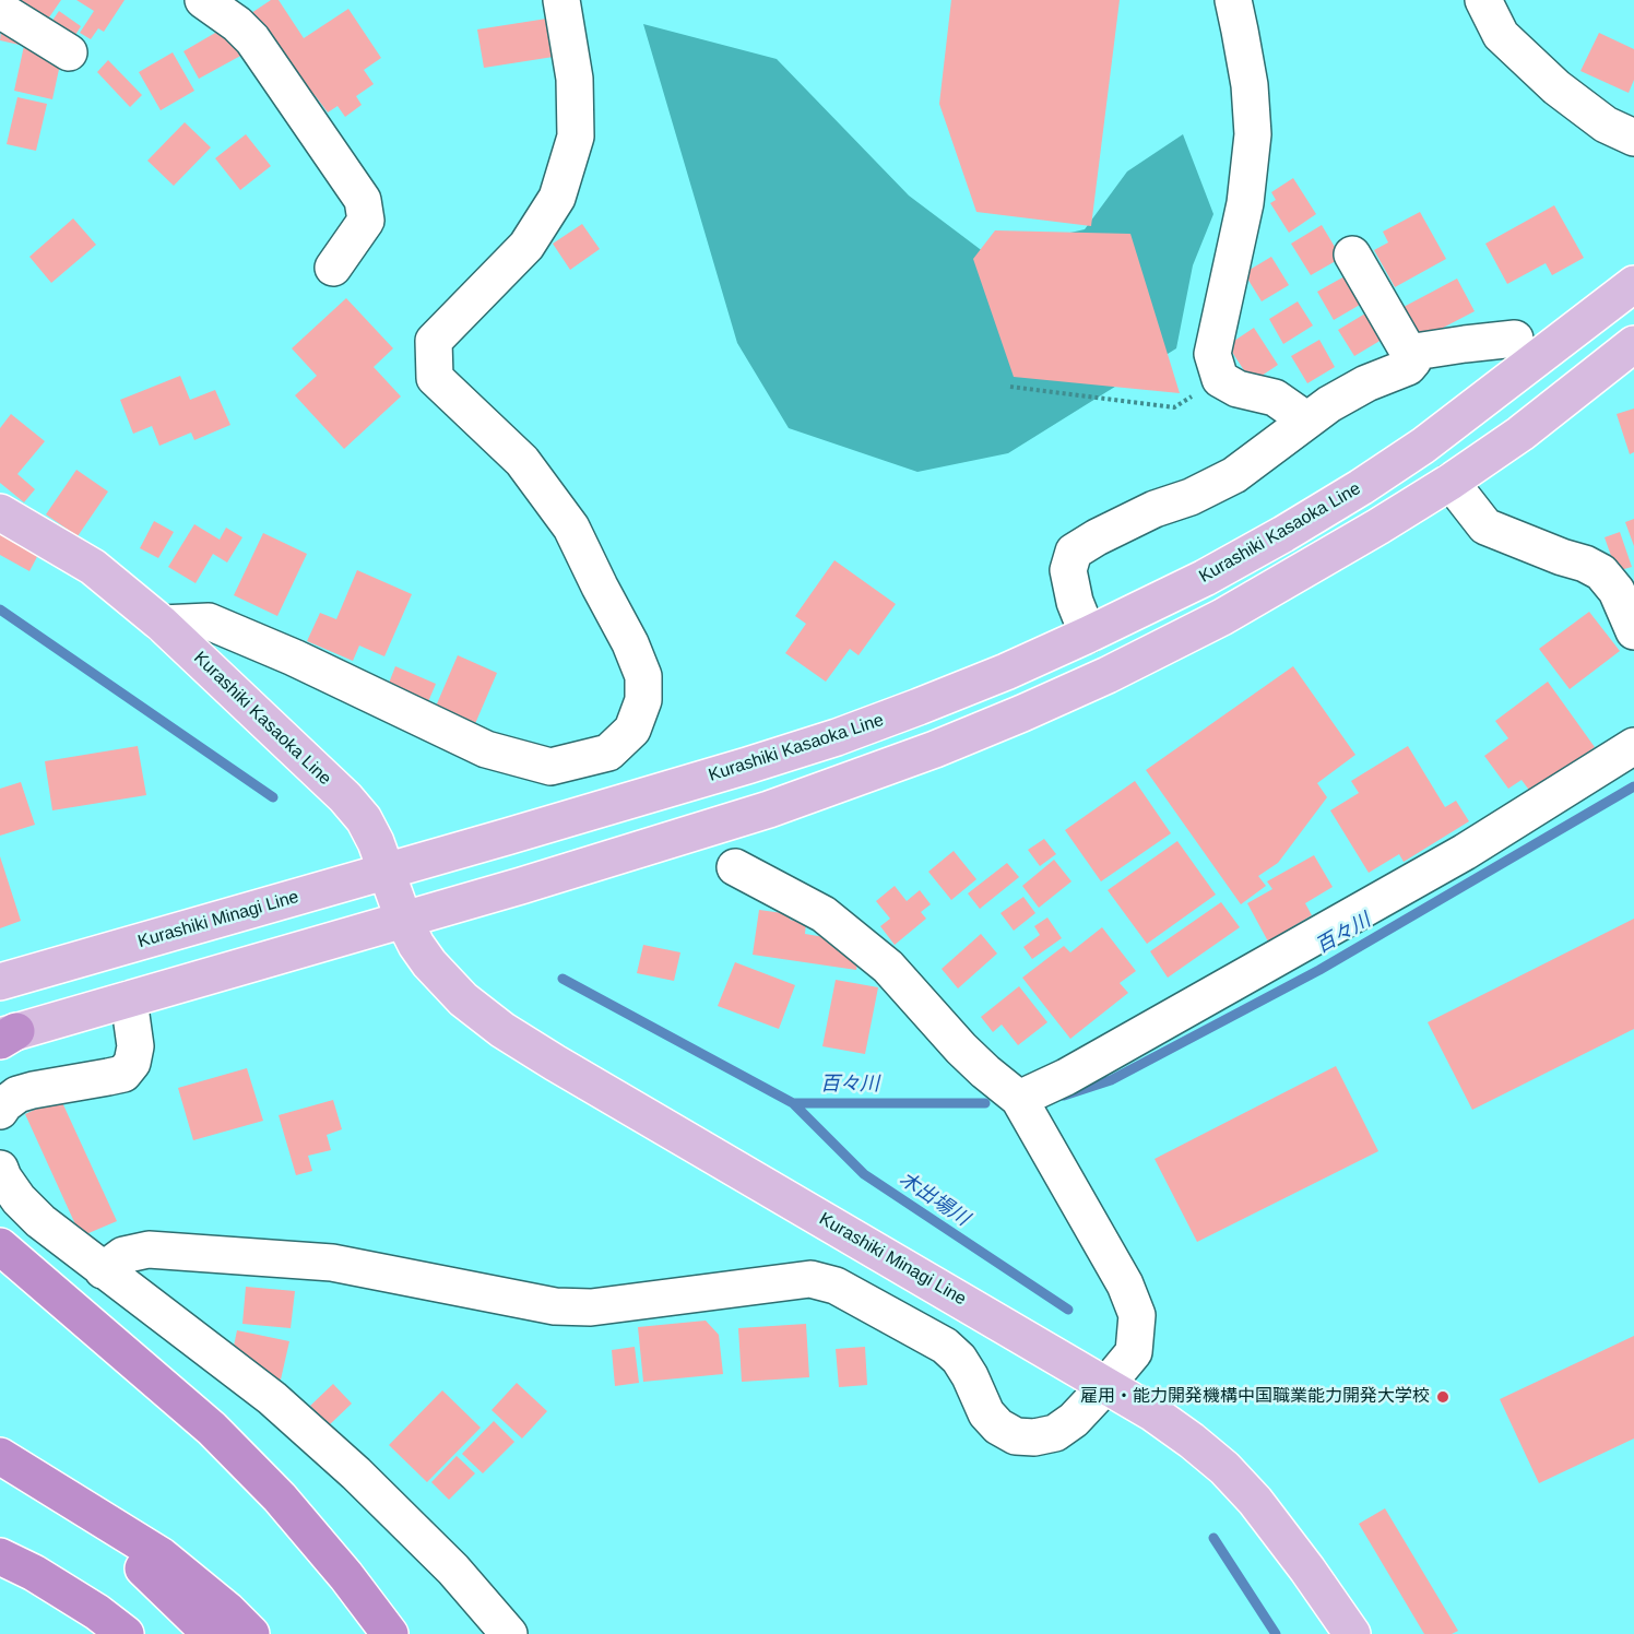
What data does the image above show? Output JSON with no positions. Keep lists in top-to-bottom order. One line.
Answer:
{"streets":{"main road":["Kurashiki Kasaoka Line","Kurashiki Minagi Line"]},"crossings":[["Kurashiki Kasaoka Line","Kurashiki Minagi Line"]],"water":["百々川","木出場川"],"places":["雇用・能力開発機構中国職業能力開発大学校"]}
